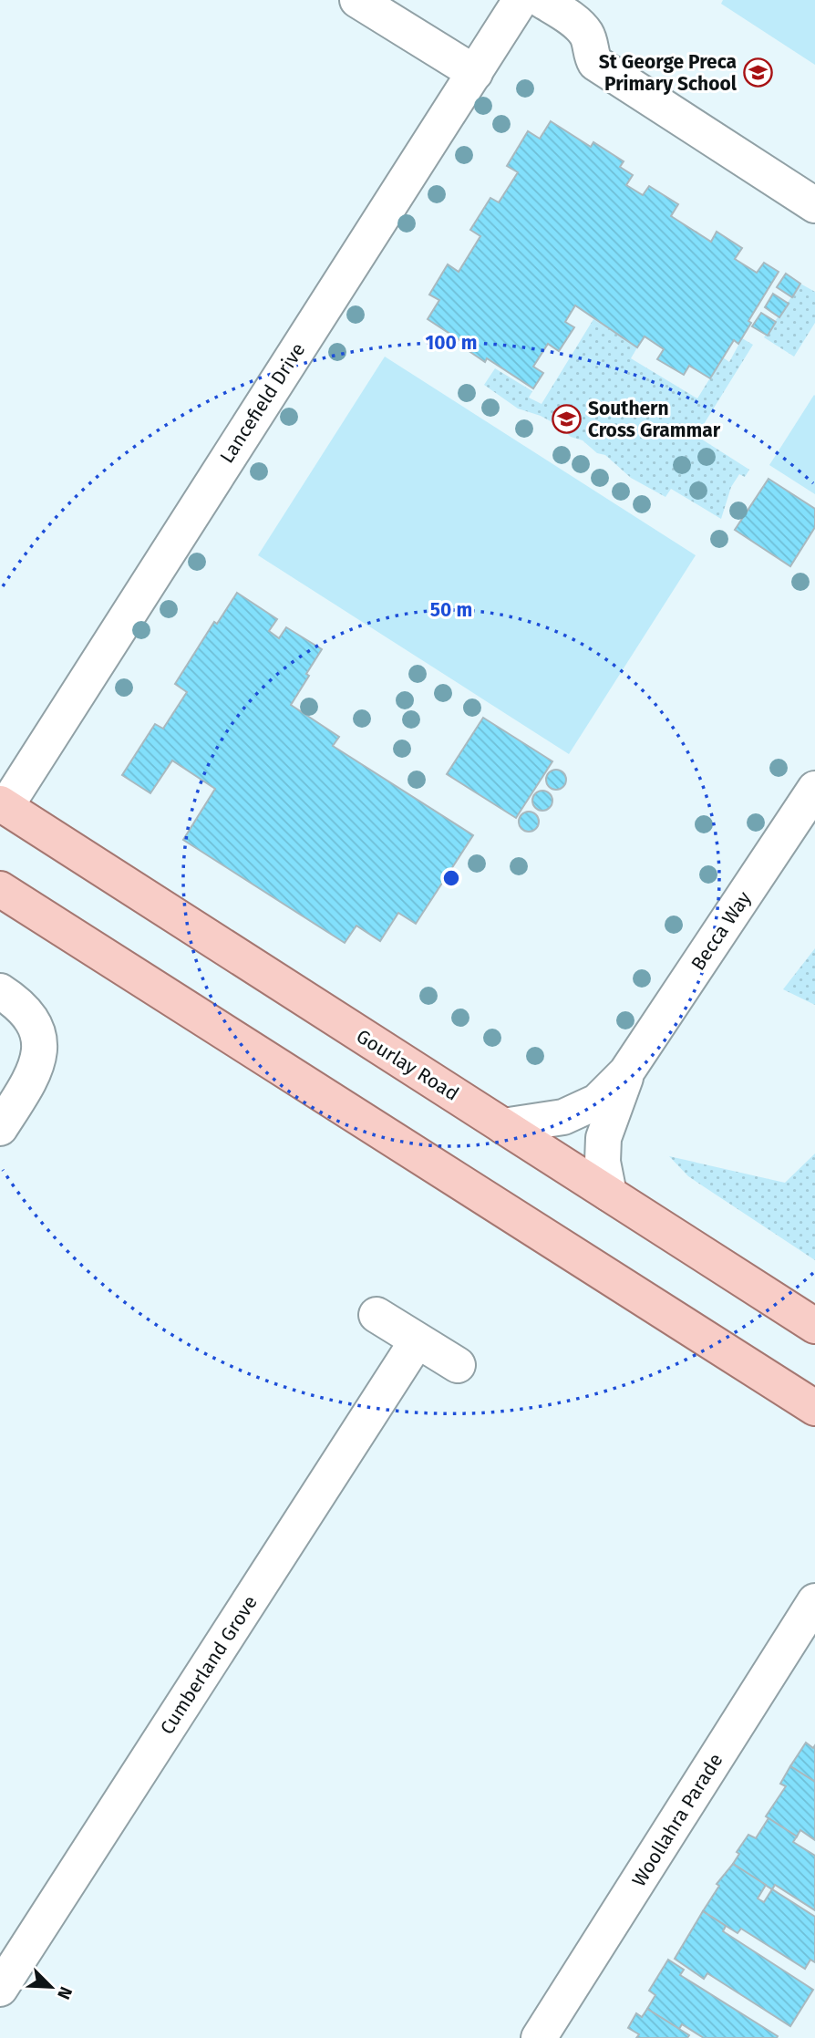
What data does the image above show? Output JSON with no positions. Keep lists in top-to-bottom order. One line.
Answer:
{"streets":{"main road":["Gourlay Road"],"street":["Lancefield Drive","Becca Way","Cumberland Grove","Woollahra Parade"]},"crossings":[["Lancefield Drive","Gourlay Road"],["Becca Way","Gourlay Road"]],"places":{"school or university":["St George Preca Primary School","Southern Cross Grammar"]},"north":"bottom right","rings":["100 m","50 m"]}
